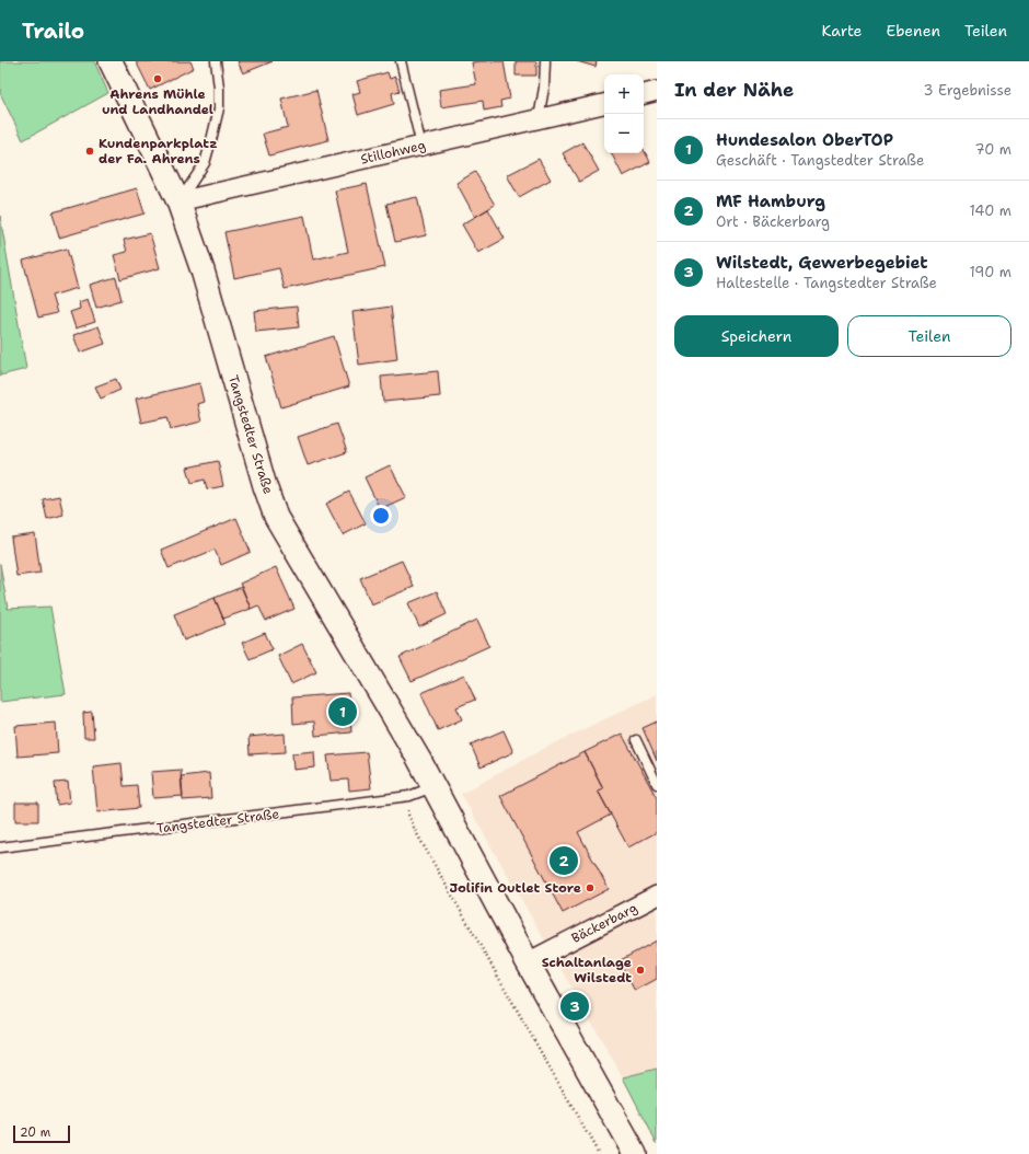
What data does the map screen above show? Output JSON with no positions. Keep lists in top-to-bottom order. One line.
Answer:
{"streets":{"street":["Stillohweg","Tangstedter Straße","Bäckerbarg"]},"crossings":[["Stillohweg","Tangstedter Straße"],["Tangstedter Straße","Bäckerbarg"]],"places":["Ahrens Mühle und Landhandel","Kundenparkplatz der Fa. Ahrens","Jolifin Outlet Store","Schaltanlage Wilstedt"],"scale_bar":"20 m","page":{"header":"Trailo","nav":["Karte","Ebenen","Teilen"],"heading":["In der Nähe","3 Ergebnisse"],"map_buttons":["+","−"],"list":[{"mark":"1","name":"Hundesalon OberTOP","note":"Geschäft · Tangstedter Straße","value":"70 m"},{"mark":"2","name":"MF Hamburg","note":"Ort · Bäckerbarg","value":"140 m"},{"mark":"3","name":"Wilstedt, Gewerbegebiet","note":"Haltestelle · Tangstedter Straße","value":"190 m"}],"buttons":["Speichern","Teilen"],"pins":["1","2","3"],"scale":"20 m"}}
